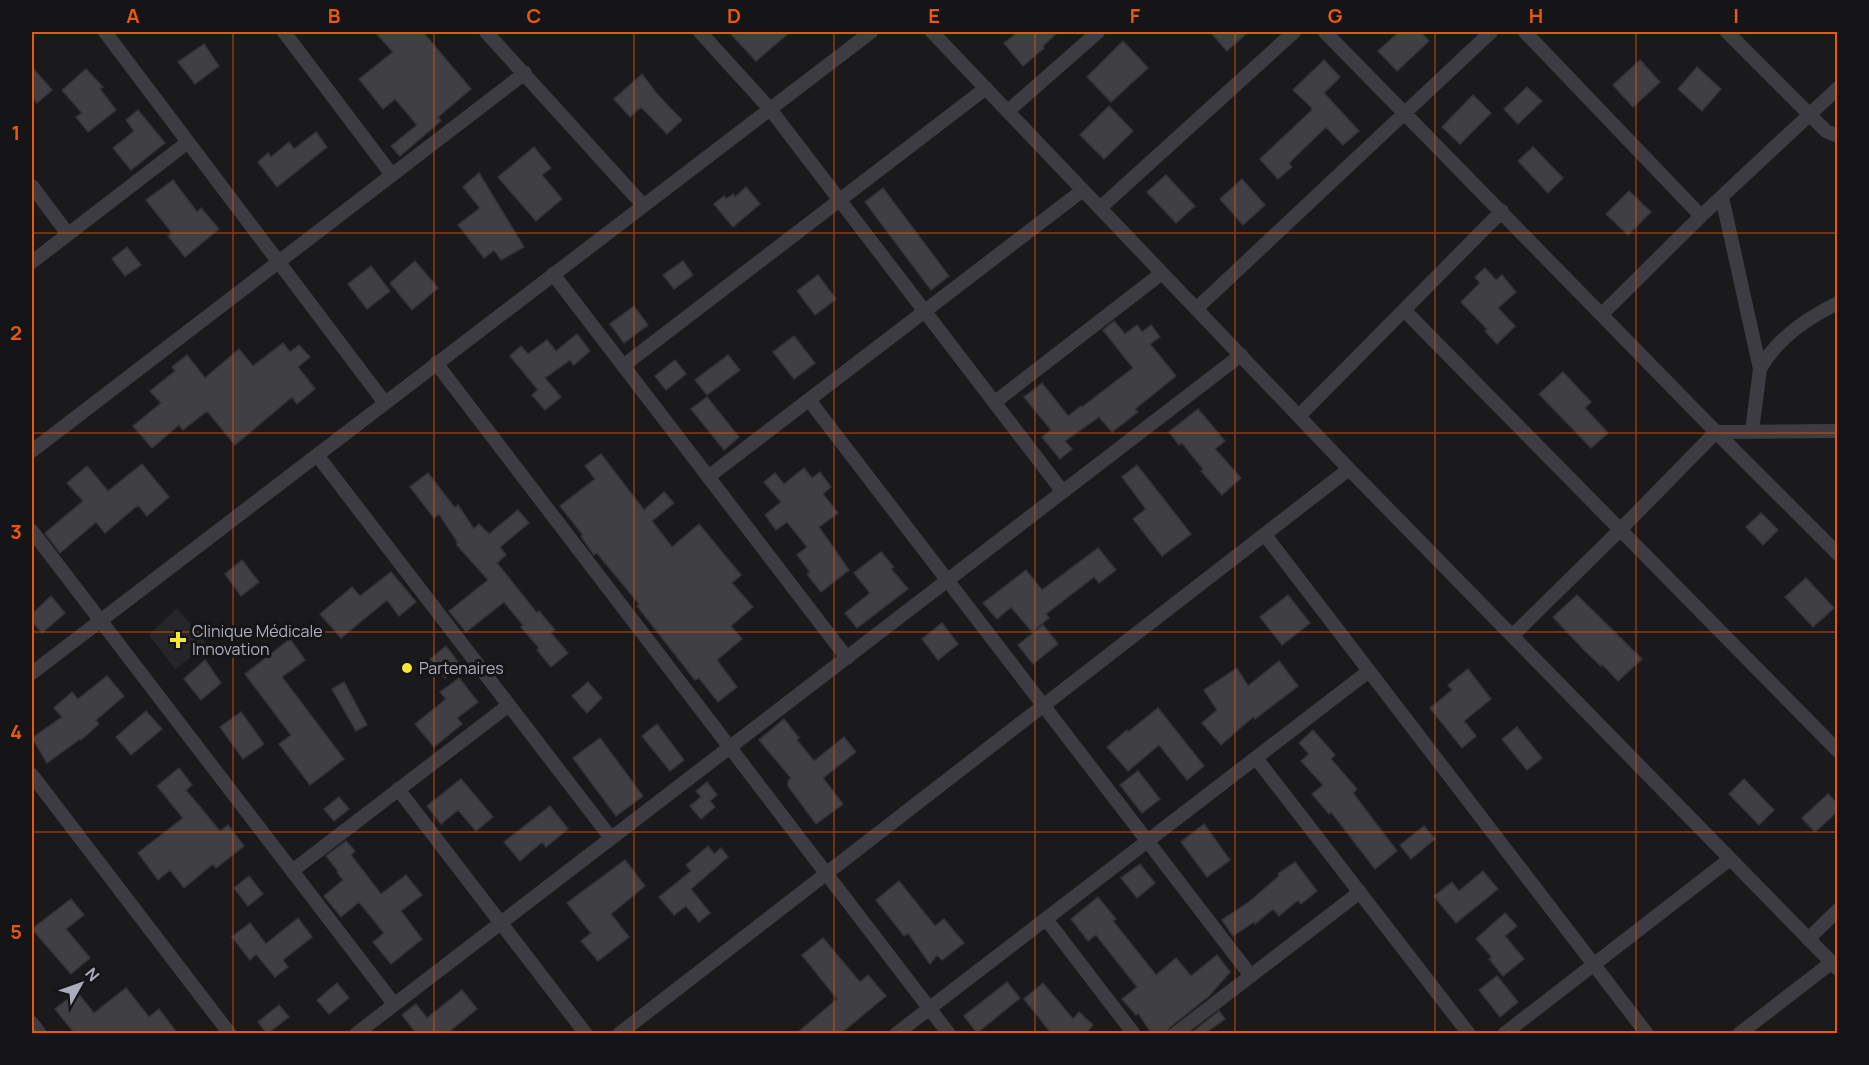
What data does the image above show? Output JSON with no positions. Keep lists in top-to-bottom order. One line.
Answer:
{"places":{"health":["Clinique Médicale Innovation"],"other":["Partenaires"]},"north":"top right","grid":{"columns":["A","B","C","D","E","F","G","H","I"],"rows":["1","2","3","4","5"]}}
